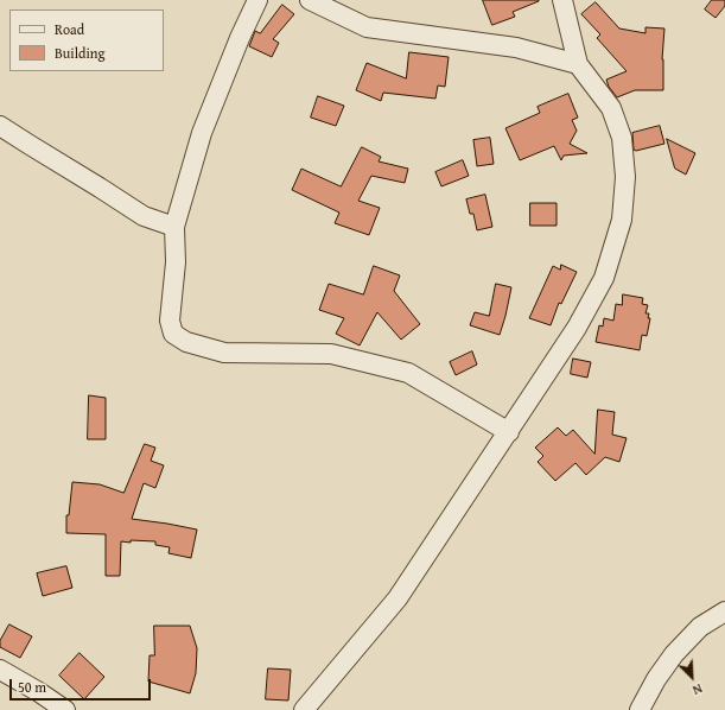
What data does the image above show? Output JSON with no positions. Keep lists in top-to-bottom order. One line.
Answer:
{"legend":["Road","Building"],"scale_bar":"50 m","north":"bottom right"}
